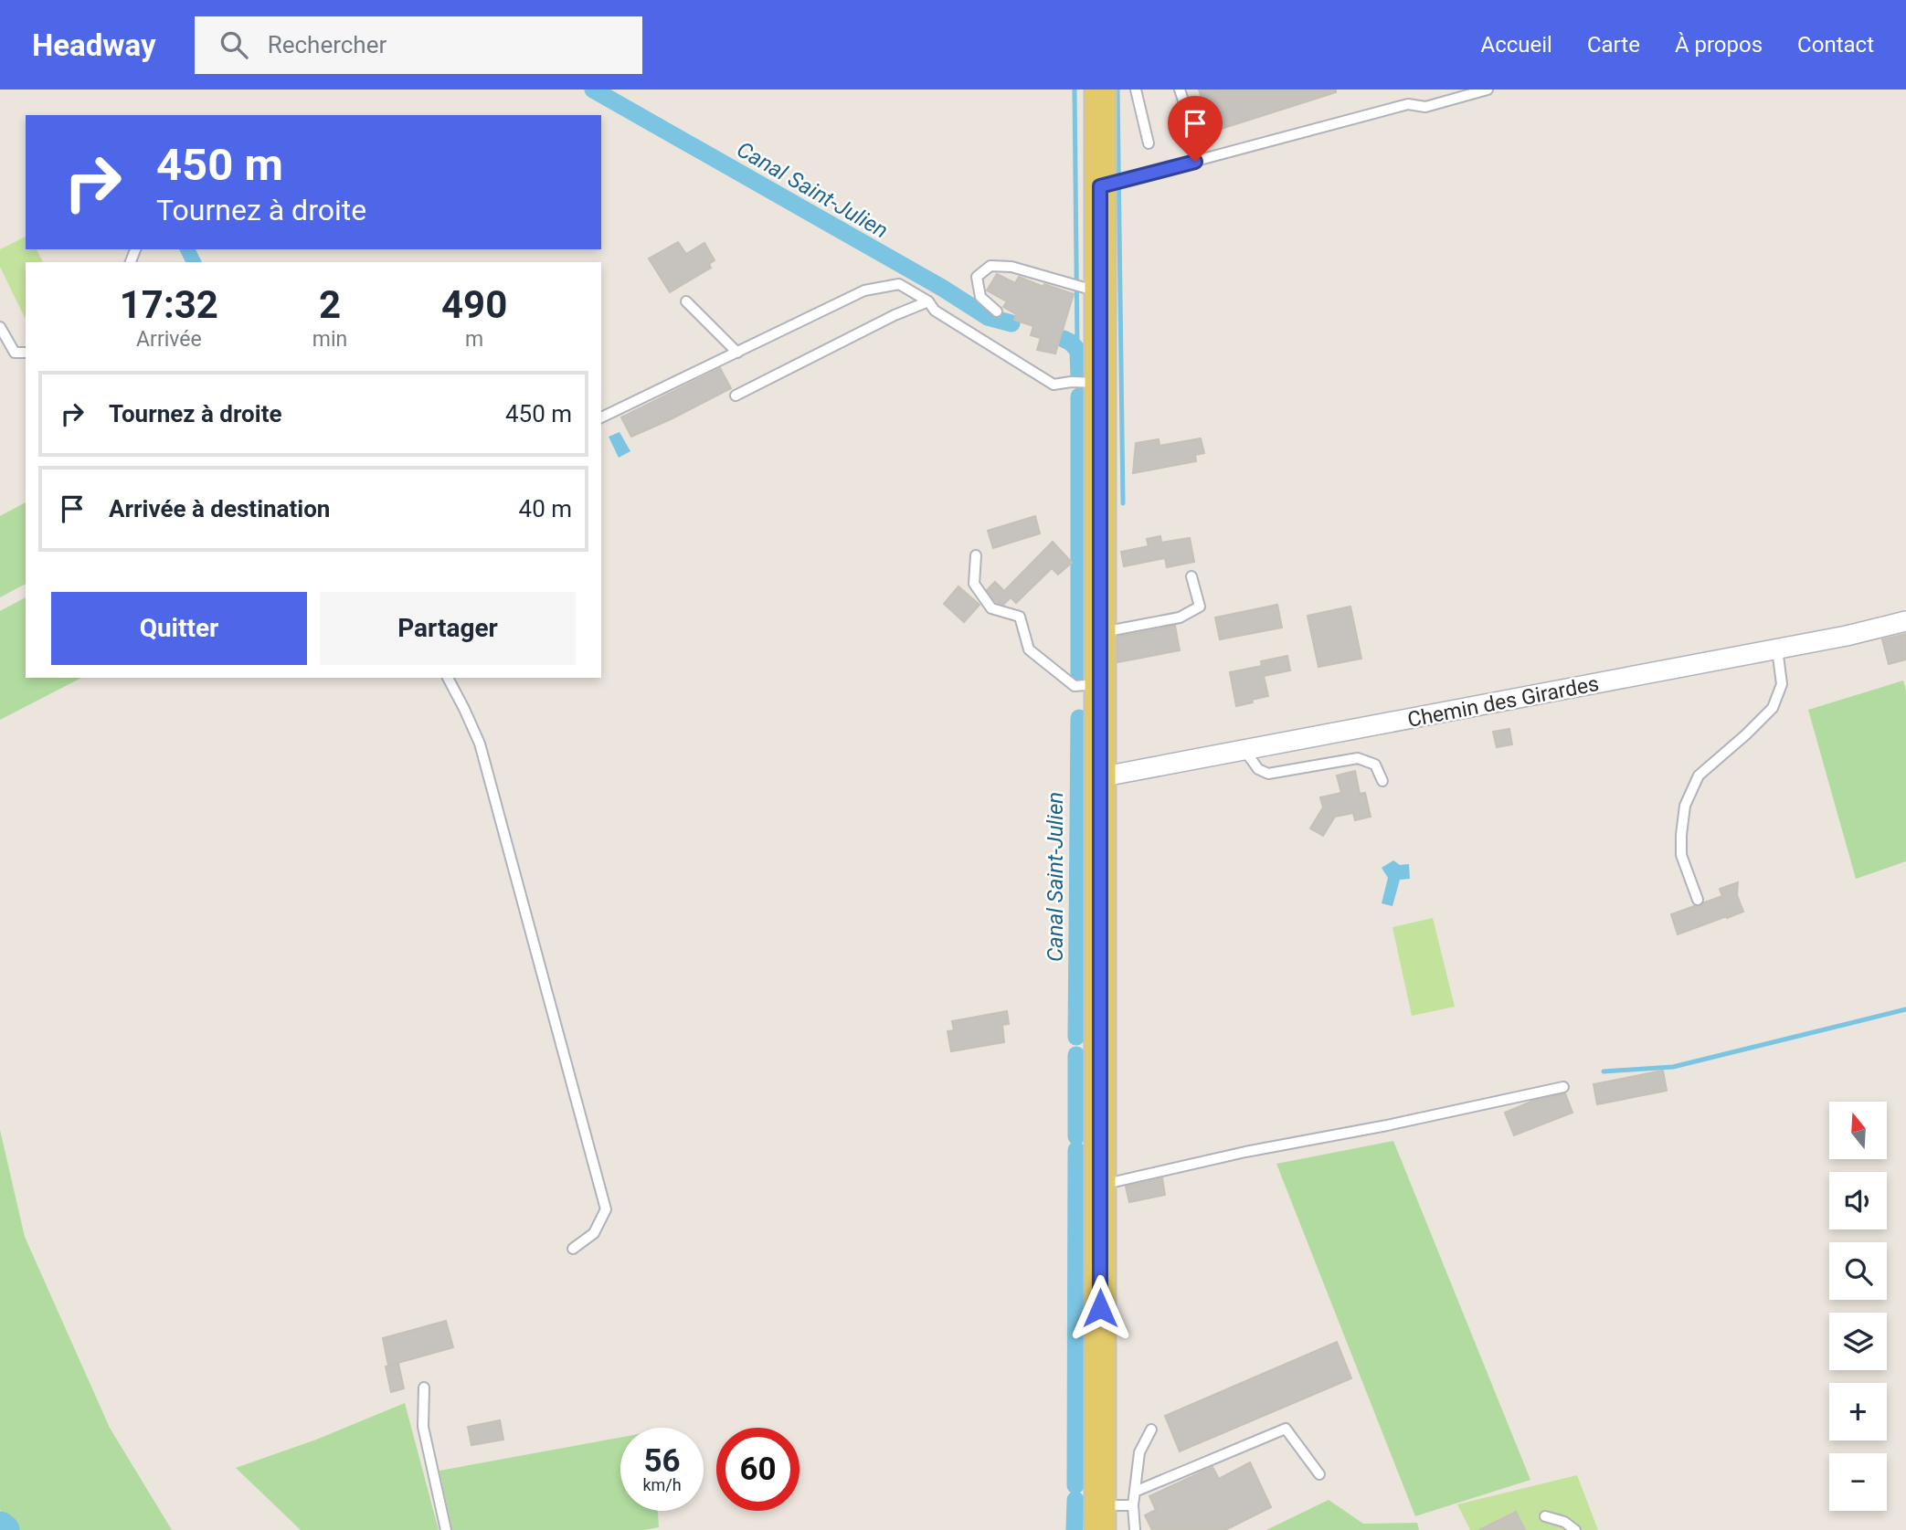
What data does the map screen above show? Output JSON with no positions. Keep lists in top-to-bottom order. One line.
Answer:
{"streets":{"street":["Chemin des Girardes"]},"water":["Canal Saint-Julien"],"north":"top","page":{"header":"Headway","search":"Rechercher","nav":["Accueil","Carte","À propos","Contact"],"turn":["450 m","Tournez à droite"],"eta":["17:32","Arrivée","2","min","490","m"],"list":[{"name":"Tournez à droite","value":"450 m"},{"name":"Arrivée à destination","value":"40 m"}],"buttons":["Quitter","Partager"],"map_buttons":["+","−"],"speed":"56 km/h","limit":"60"}}
